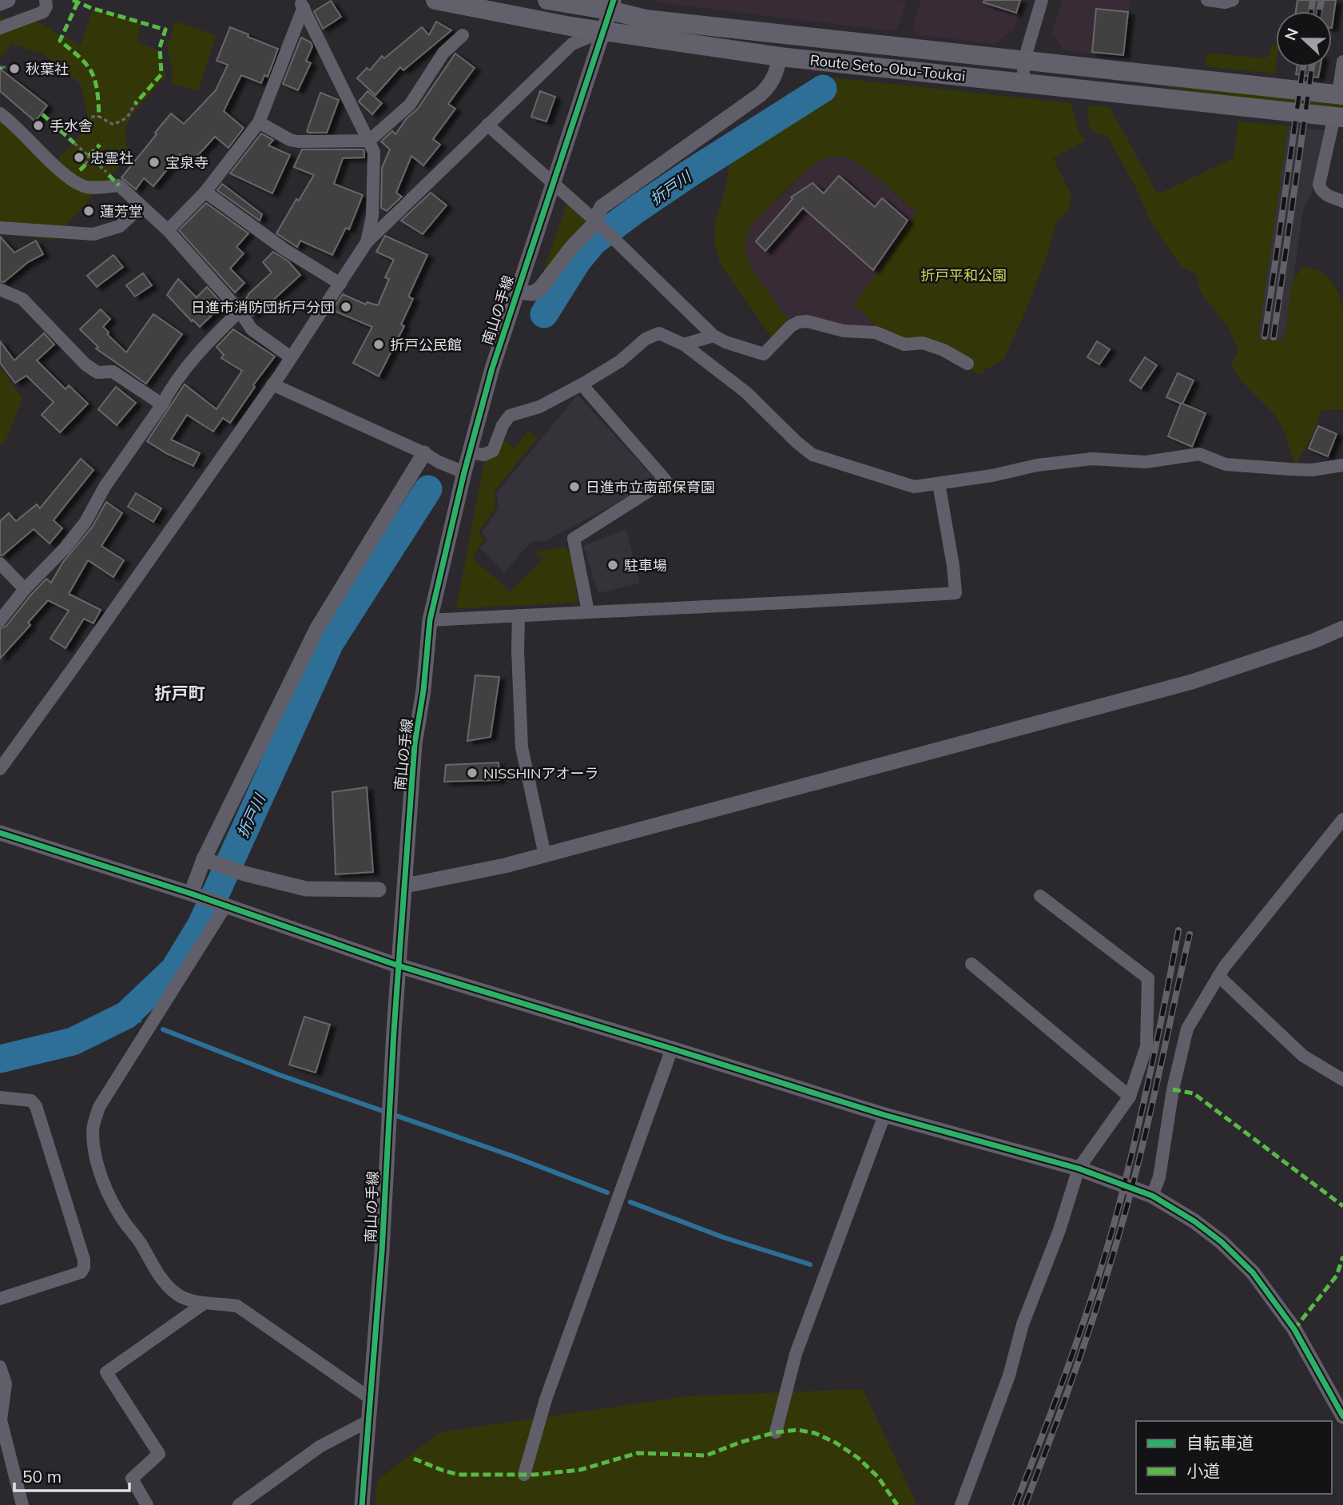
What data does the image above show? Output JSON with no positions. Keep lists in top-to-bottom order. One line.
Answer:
{"streets":{"main road":["Route Seto-Obu-Toukai"],"street":["南山の手線"]},"crossings":[["Route Seto-Obu-Toukai","南山の手線"]],"districts":["折戸町"],"water":["折戸川"],"parks":["折戸平和公園"],"places":["秋葉社","手水舎","忠霊社","宝泉寺","蓮芳堂","日進市消防団折戸分団","折戸公民館","日進市立南部保育園","駐車場","NISSHINアオーラ"],"legend":["自転車道","小道"],"scale_bar":"50 m","north":"left"}
